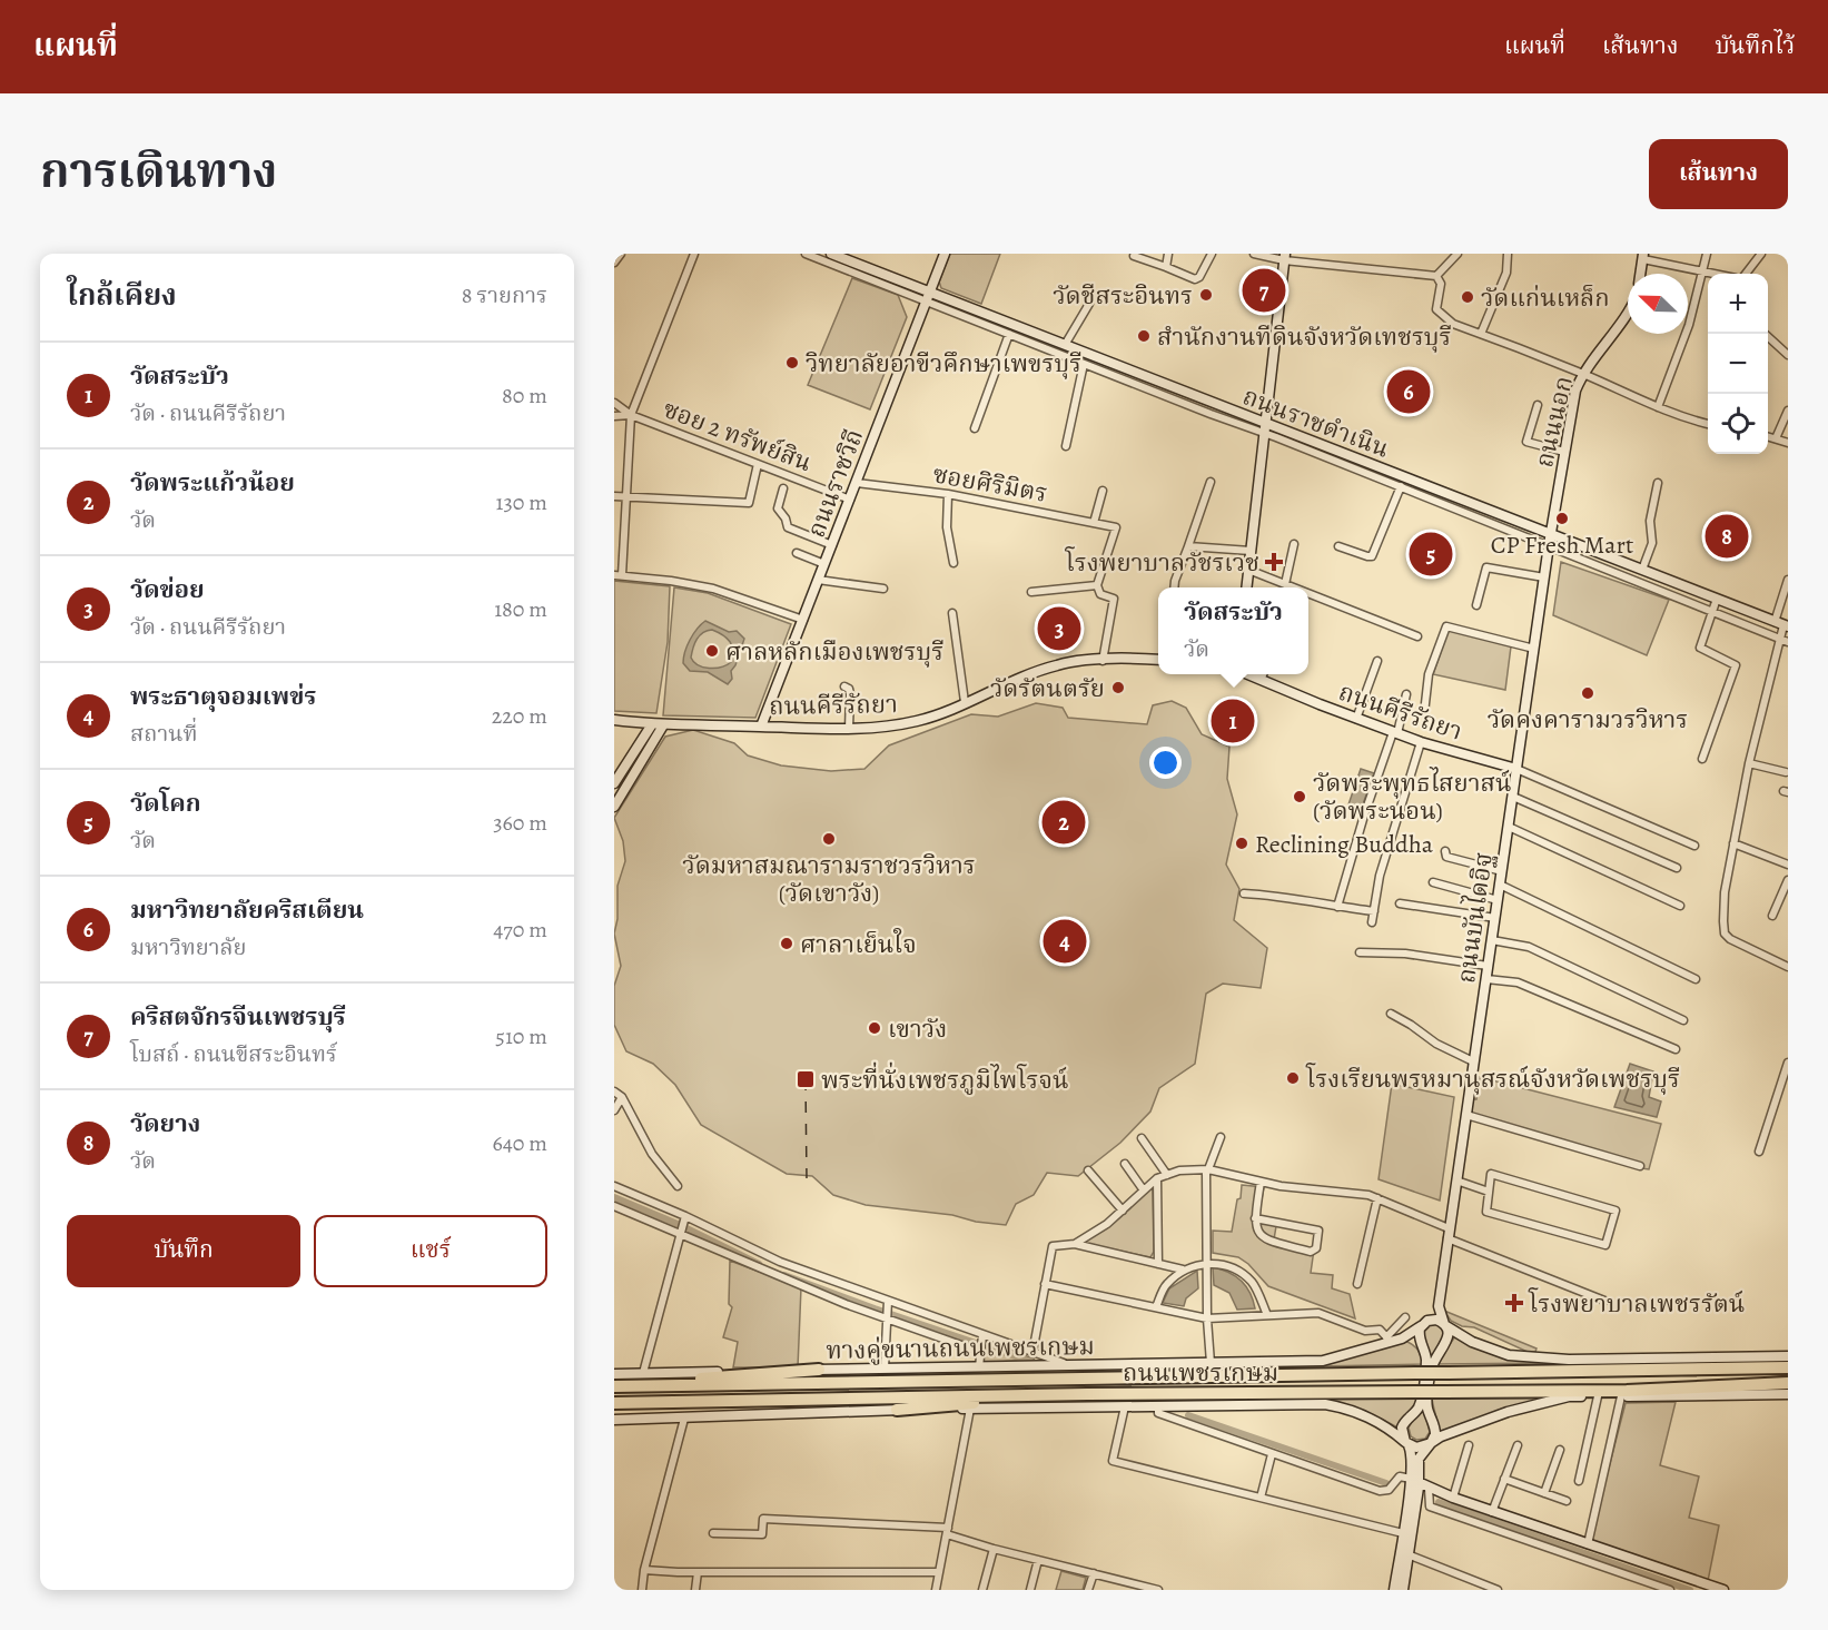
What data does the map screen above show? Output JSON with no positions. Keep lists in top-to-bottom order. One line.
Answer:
{"streets":{"highway":["ถนนเพชรเกษม"],"main road":["ถนนราชดำเนิน","ถนนนอก","ถนนราชวิถี","ถนนคีรีรัถยา","ถนนบันไดอิฐ","ทางคู่ขนานถนนเพชรเกษม"],"street":["ซอย 2 ทรัพย์สิน","ซอยศิริมิตร"]},"crossings":[["ถนนราชดำเนิน","ถนนนอก"],["ถนนราชดำเนิน","ถนนราชวิถี"],["ถนนราชดำเนิน","ถนนบันไดอิฐ"],["ถนนนอก","ถนนบันไดอิฐ"],["ซอย 2 ทรัพย์สิน","ถนนราชวิถี"],["ถนนราชวิถี","ซอยศิริมิตร"],["ถนนราชวิถี","ถนนคีรีรัถยา"],["ถนนคีรีรัถยา","ถนนบันไดอิฐ"]],"places":{"other":["วัดชีสระอินทร","วัดแก่นเหล็ก","สำนักงานทีดินจังหวัดเทชรบุรี","วิทยาลัยอาขีวคึกษาเพขรบุรี","CP Fresh Mart","ศาลหลักเมืองเพชรบุรี","วัดรัตนตรัย","วัดคงคารามวรวิหาร","วัดพระพุทธไสยาสน์ (วัดพระนอน)","วัดมหาสมณารามราชวรวิหาร (วัดเขาวัง)","Reclining Buddha","ศาลาเย็นใจ","เขาวัง","โรงเรียนพรหมานุสรณ์จังหวัดเพชรบุรี"],"health":["โรงพยาบาลวัชรเวช","โรงพยาบาลเพชรรัตน์"],"transit":["พระที่นั่งเพชรภูมิไพโรจน์"]},"north":"top left","page":{"header":"แผนที่","nav":["แผนที่","เส้นทาง","บันทึกไว้"],"title":"การเดินทาง","buttons":["เส้นทาง",["บันทึก","แชร์"]],"heading":["ใกล้เคียง","8 รายการ"],"pins":["7","6","8","5","3","1","2","4"],"map_buttons":["+","−"],"list":[{"mark":"1","name":"วัดสระบัว","note":"วัด · ถนนคีรีรัถยา","value":"80 m"},{"mark":"2","name":"วัดพระแก้วน้อย","note":"วัด","value":"130 m"},{"mark":"3","name":"วัดข่อย","note":"วัด · ถนนคีรีรัถยา","value":"180 m"},{"mark":"4","name":"พระธาตุจอมเพข่ร","note":"สถานที่","value":"220 m"},{"mark":"5","name":"วัดโคก","note":"วัด","value":"360 m"},{"mark":"6","name":"มหาวิทยาลัยคริสเตียน","note":"มหาวิทยาลัย","value":"470 m"},{"mark":"7","name":"คริสตจักรจีนเพชรบุรี","note":"โบสถ์ · ถนนขีสระอินทร์","value":"510 m"},{"mark":"8","name":"วัดยาง","note":"วัด","value":"640 m"}],"popup":["วัดสระบัว","วัด"]}}
